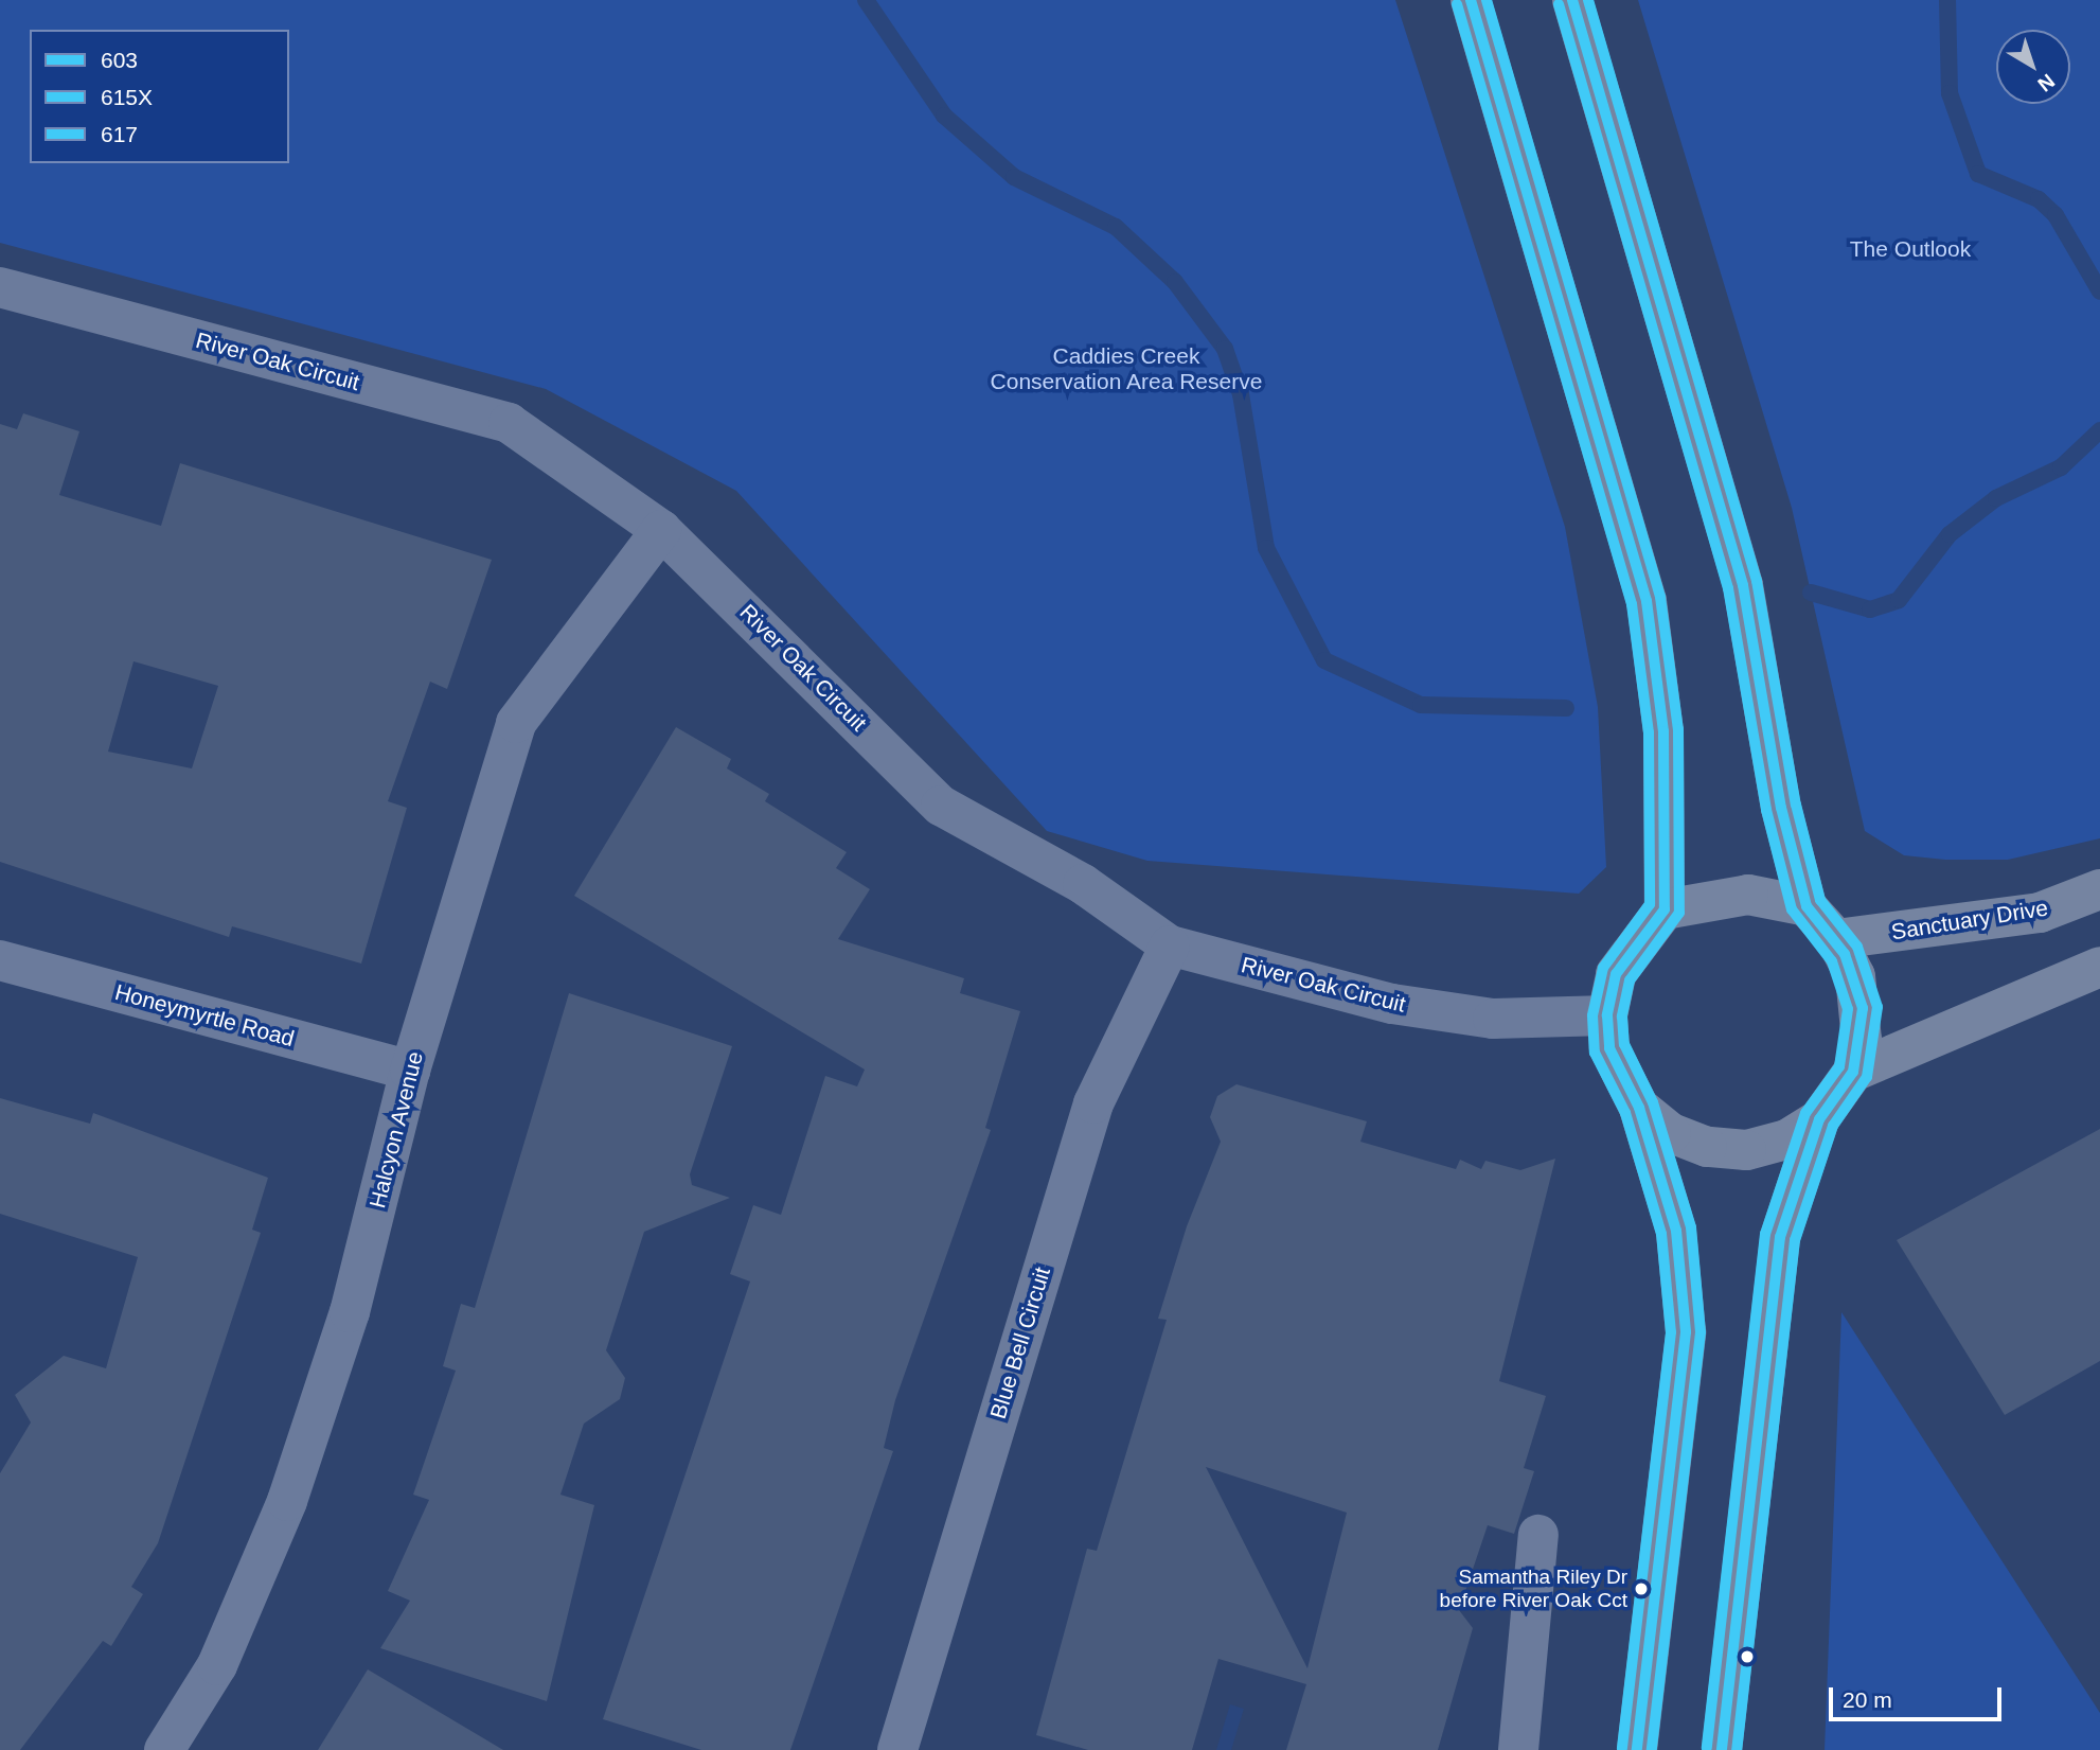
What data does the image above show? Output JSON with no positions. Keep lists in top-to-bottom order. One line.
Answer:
{"streets":{"main road":["Sanctuary Drive"],"street":["River Oak Circuit","Honeymyrtle Road","Halcyon Avenue","Blue Bell Circuit"]},"crossings":[["River Oak Circuit","Sanctuary Drive"],["River Oak Circuit","Halcyon Avenue"],["River Oak Circuit","Blue Bell Circuit"],["Honeymyrtle Road","Halcyon Avenue"]],"parks":["The Outlook","Caddies Creek Conservation Area Reserve"],"places":["Samantha Riley Dr before River Oak Cct"],"lines":["transit line 603","transit line 617","transit line 615X"],"legend":["603","615X","617"],"scale_bar":"20 m","north":"bottom right"}
